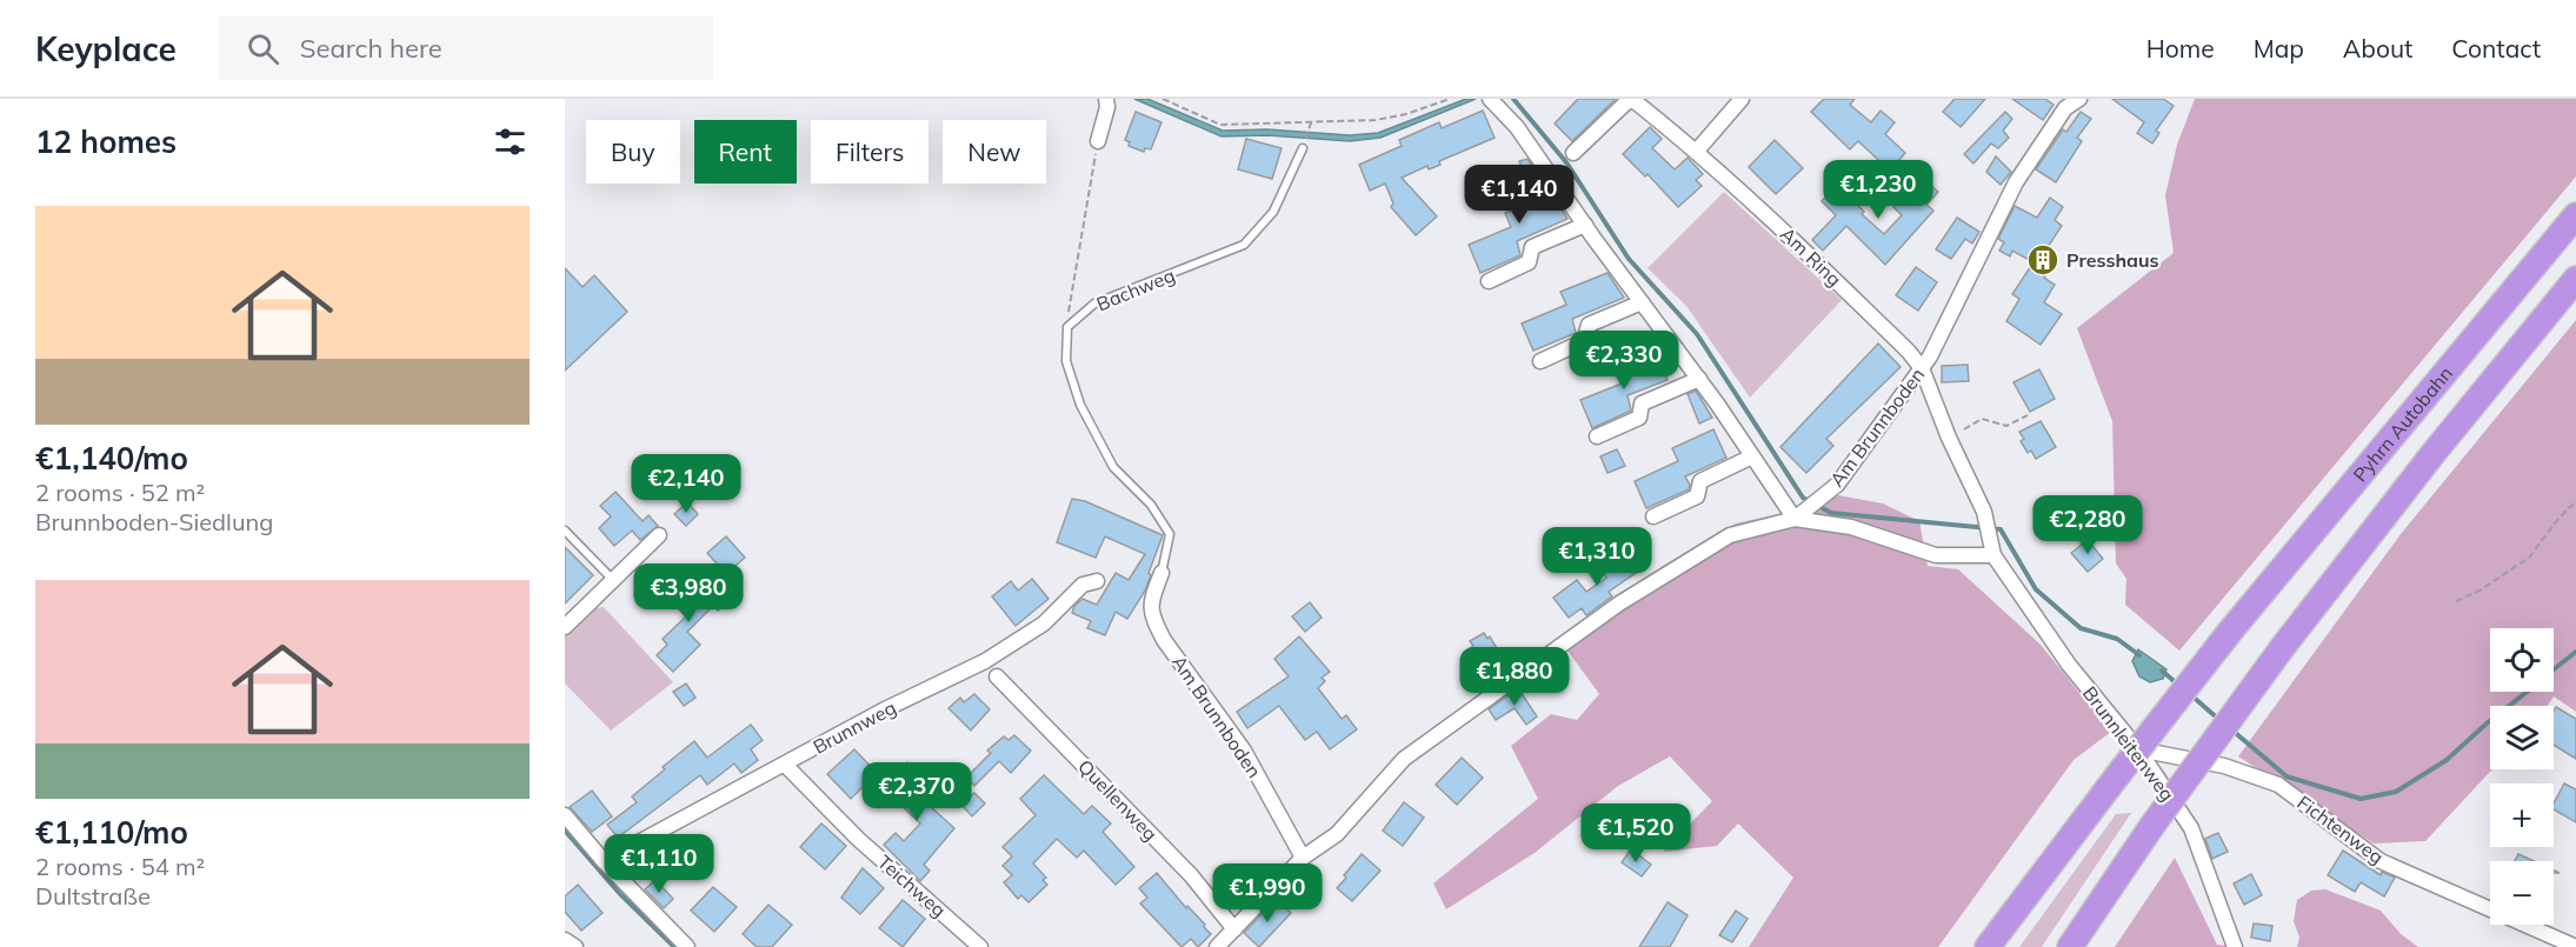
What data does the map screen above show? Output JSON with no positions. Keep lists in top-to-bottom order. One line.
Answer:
{"streets":{"highway":["Pyhrn Autobahn"],"street":["Am Ring","Am Brunnboden","Brunnweg","Brunnleitenweg","Quellenweg","Fichtenweg","Teichweg"],"lane":["Bachweg"]},"crossings":[["Am Ring","Am Brunnboden"],["Am Ring","Brunnleitenweg"],["Am Brunnboden","Brunnleitenweg"],["Am Brunnboden","Quellenweg"],["Brunnweg","Teichweg"],["Brunnleitenweg","Fichtenweg"]],"places":{"building":["Presshaus"]},"page":{"header":"Keyplace","search":"Search here","nav":["Home","Map","About","Contact"],"heading":"12 homes","chip":["Buy","Rent","Filters","New"],"price":["€1,230","€1,140","€2,330","€2,140","€2,280","€1,310","€3,980","€1,880","€2,370","€1,520","€1,110","€1,990"],"list":[{"name":"€1,140/mo","note":"2 rooms · 52 m² · Brunnboden-Siedlung"},{"name":"€1,110/mo","note":"2 rooms · 54 m² · Dultstraße"}],"map_buttons":["+","−"]}}
